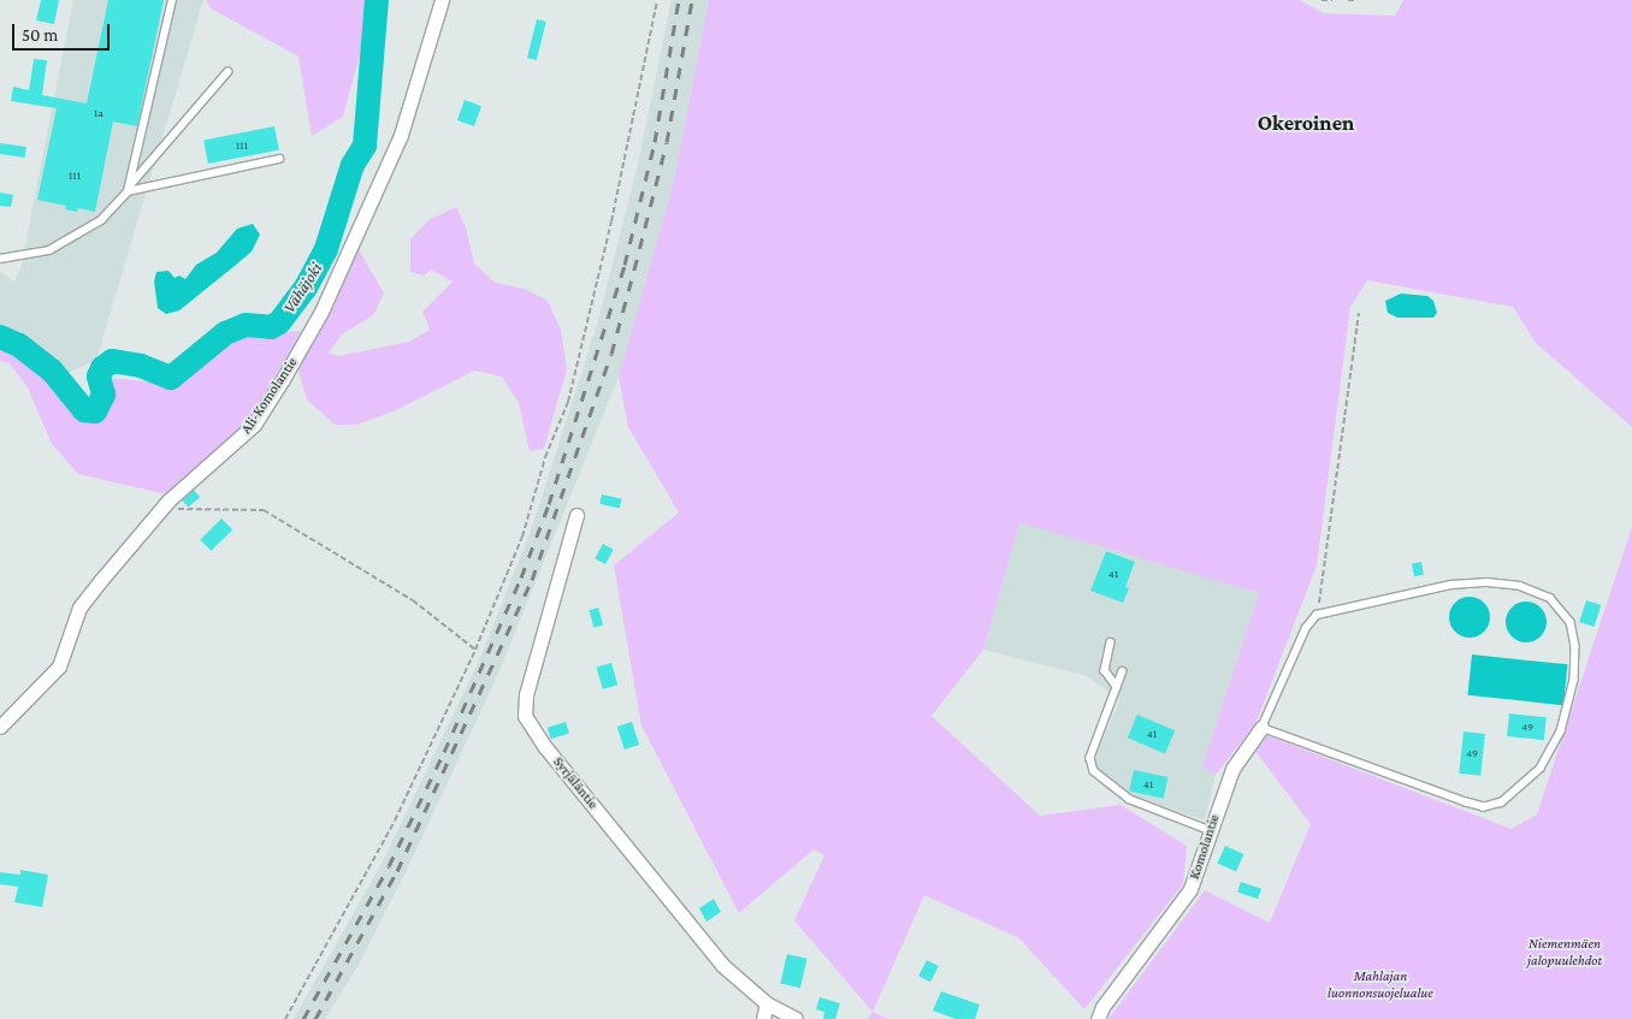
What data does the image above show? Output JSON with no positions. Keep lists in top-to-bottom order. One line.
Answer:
{"streets":{"street":["Ali-Komolantie","Syrjäläntie","Komolantie"]},"districts":["Okeroinen"],"water":["Vähäjoki"],"parks":["Niemenmäen jalopuulehdot","Mahlajan luonnonsuojelualue"],"house_numbers":["1a","111","111","41","49","41","49","41"],"scale_bar":"50 m"}
